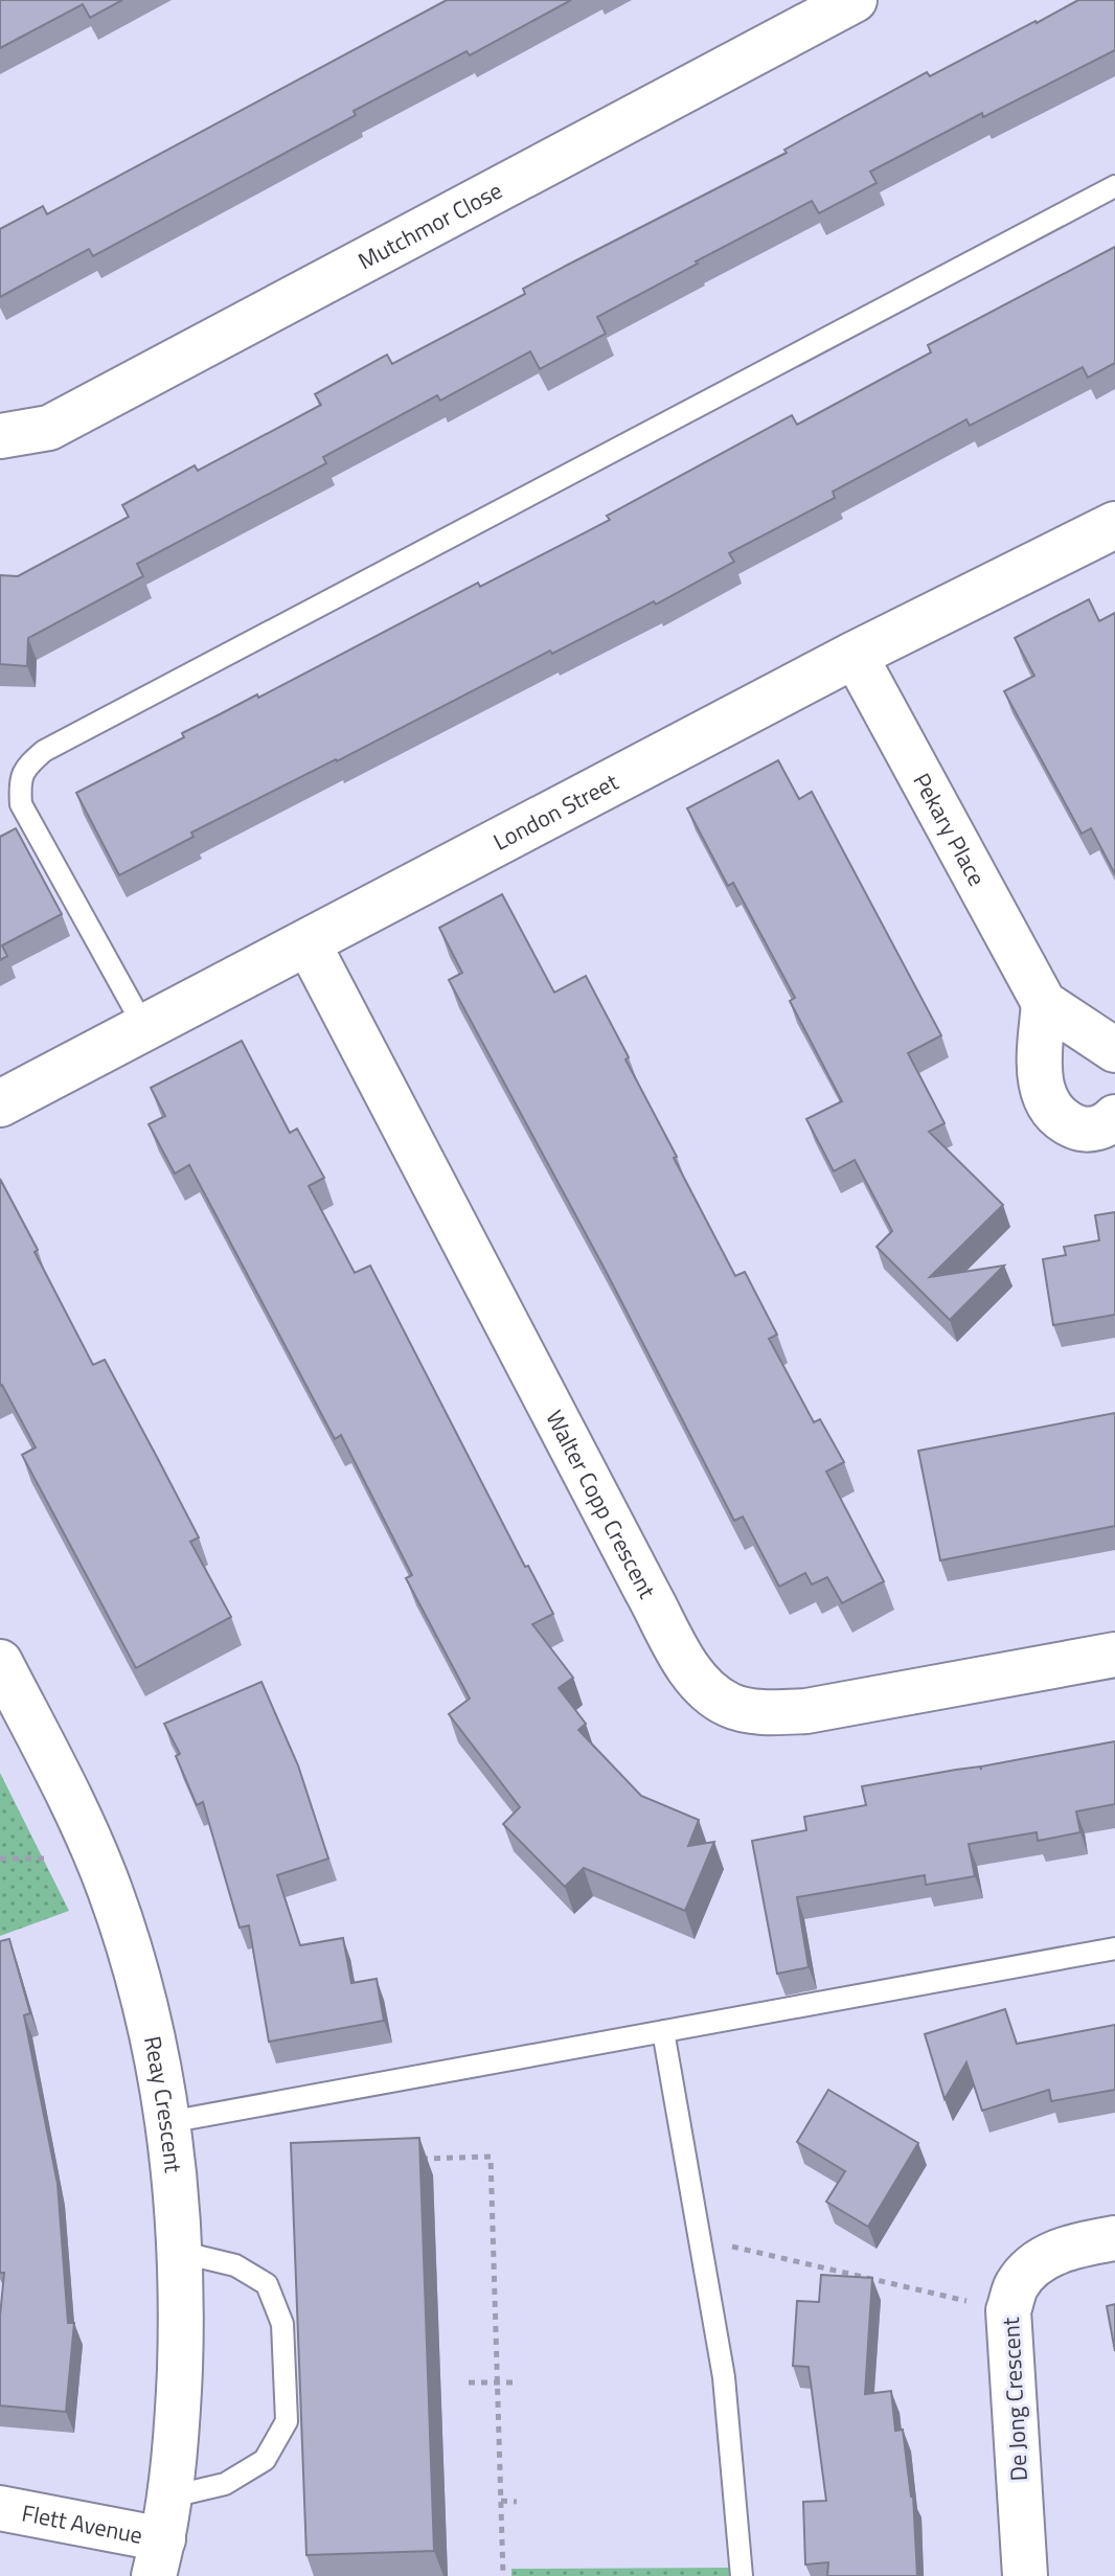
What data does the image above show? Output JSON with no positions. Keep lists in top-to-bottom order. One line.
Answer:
{"streets":{"street":["Mutchmor Close","London Street","Pekary Place","Walter Copp Crescent","Reay Crescent","De Jong Crescent","Flett Avenue"]},"crossings":[["London Street","Pekary Place"],["London Street","Walter Copp Crescent"],["Reay Crescent","Flett Avenue"]]}
